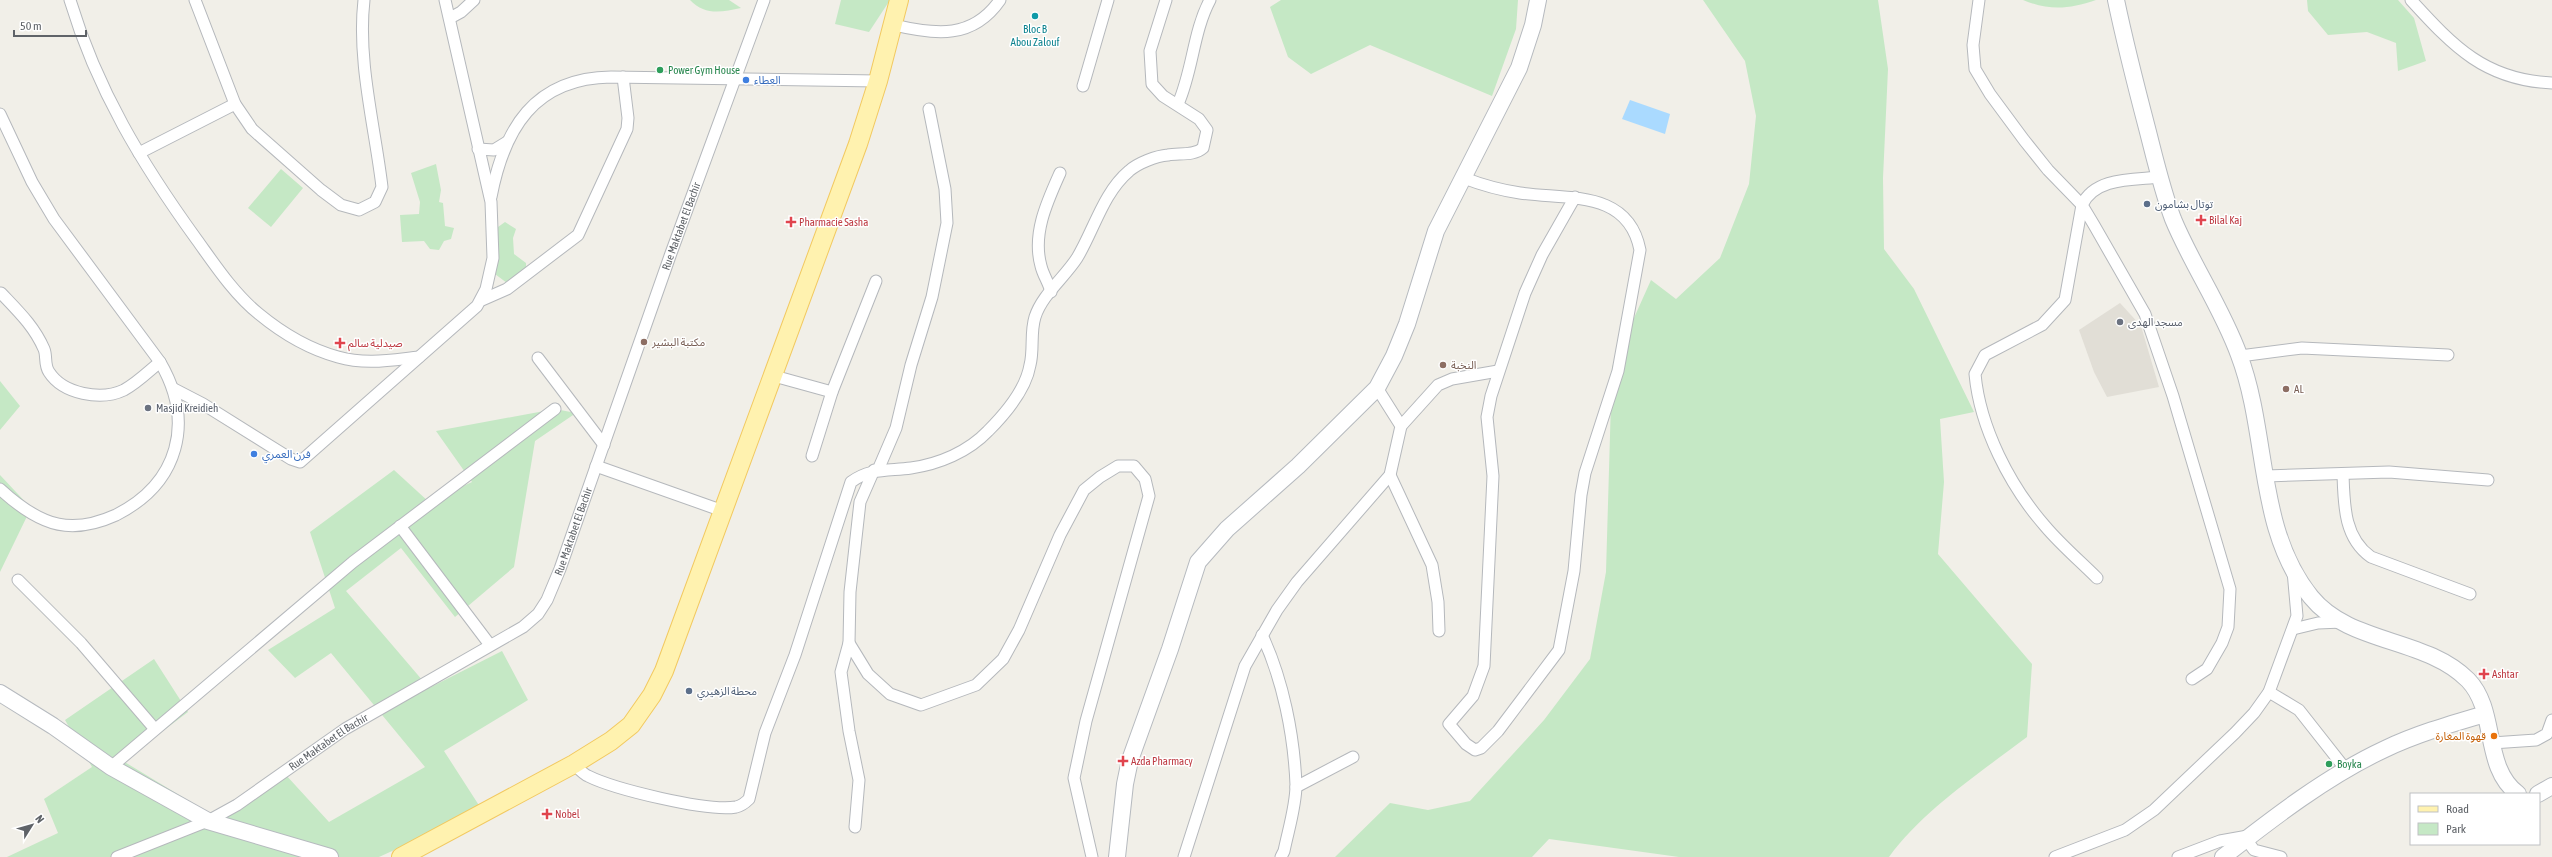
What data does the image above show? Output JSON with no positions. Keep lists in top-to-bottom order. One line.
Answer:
{"streets":{"street":["Rue Maktabet El Bachir"]},"places":{"other":["Bloc B Abou Zalouf","Power Gym House","العطاء","توتال بشامون","مسجد الهدى","مكتبة البشير","النخبة","AL","Masjid Kreidieh","فرن العمري","محطة الزهيري","قهوة المغارة","Boyka"],"health":["Bilal Kaj","Pharmacie Sasha","صيدلية سالم","Ashtar","Azda Pharmacy","Nobel"]},"legend":["Road","Park"],"scale_bar":"50 m","north":"top right"}
